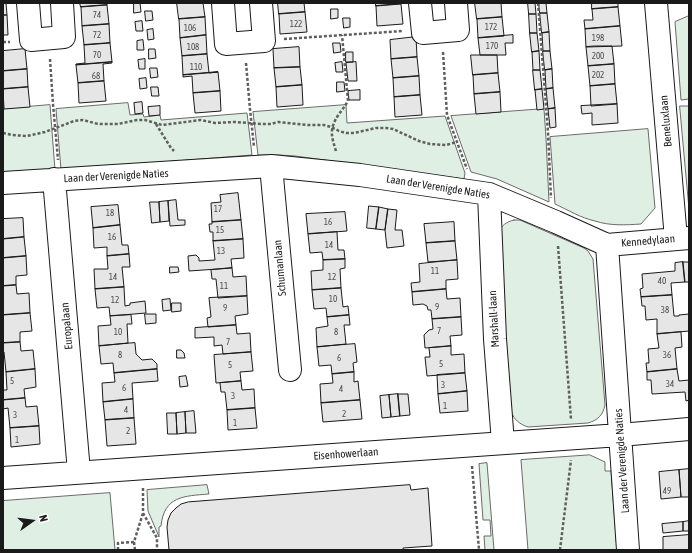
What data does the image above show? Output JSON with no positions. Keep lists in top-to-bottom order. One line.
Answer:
{"streets":{"street":["Beneluxlaan","Laan der Verenigde Naties","Kennedylaan","Schumanlaan","Marshall-laan","Europalaan","Eisenhowerlaan"]},"crossings":[["Beneluxlaan","Kennedylaan"],["Laan der Verenigde Naties","Kennedylaan"],["Laan der Verenigde Naties","Schumanlaan"],["Laan der Verenigde Naties","Marshall-laan"],["Laan der Verenigde Naties","Europalaan"],["Laan der Verenigde Naties","Eisenhowerlaan"],["Marshall-laan","Eisenhowerlaan"],["Europalaan","Eisenhowerlaan"]],"house_numbers":["74","122","172","106","72","198","170","108","70","200","110","202","68","17","18","16","15","16","14","13","11","14","12","40","11","10","12","9","9","38","7","10","8","7","8","36","6","5","5","5","34","3","6","4","3","1","4","2","3","1","2","1","49"],"north":"right"}
